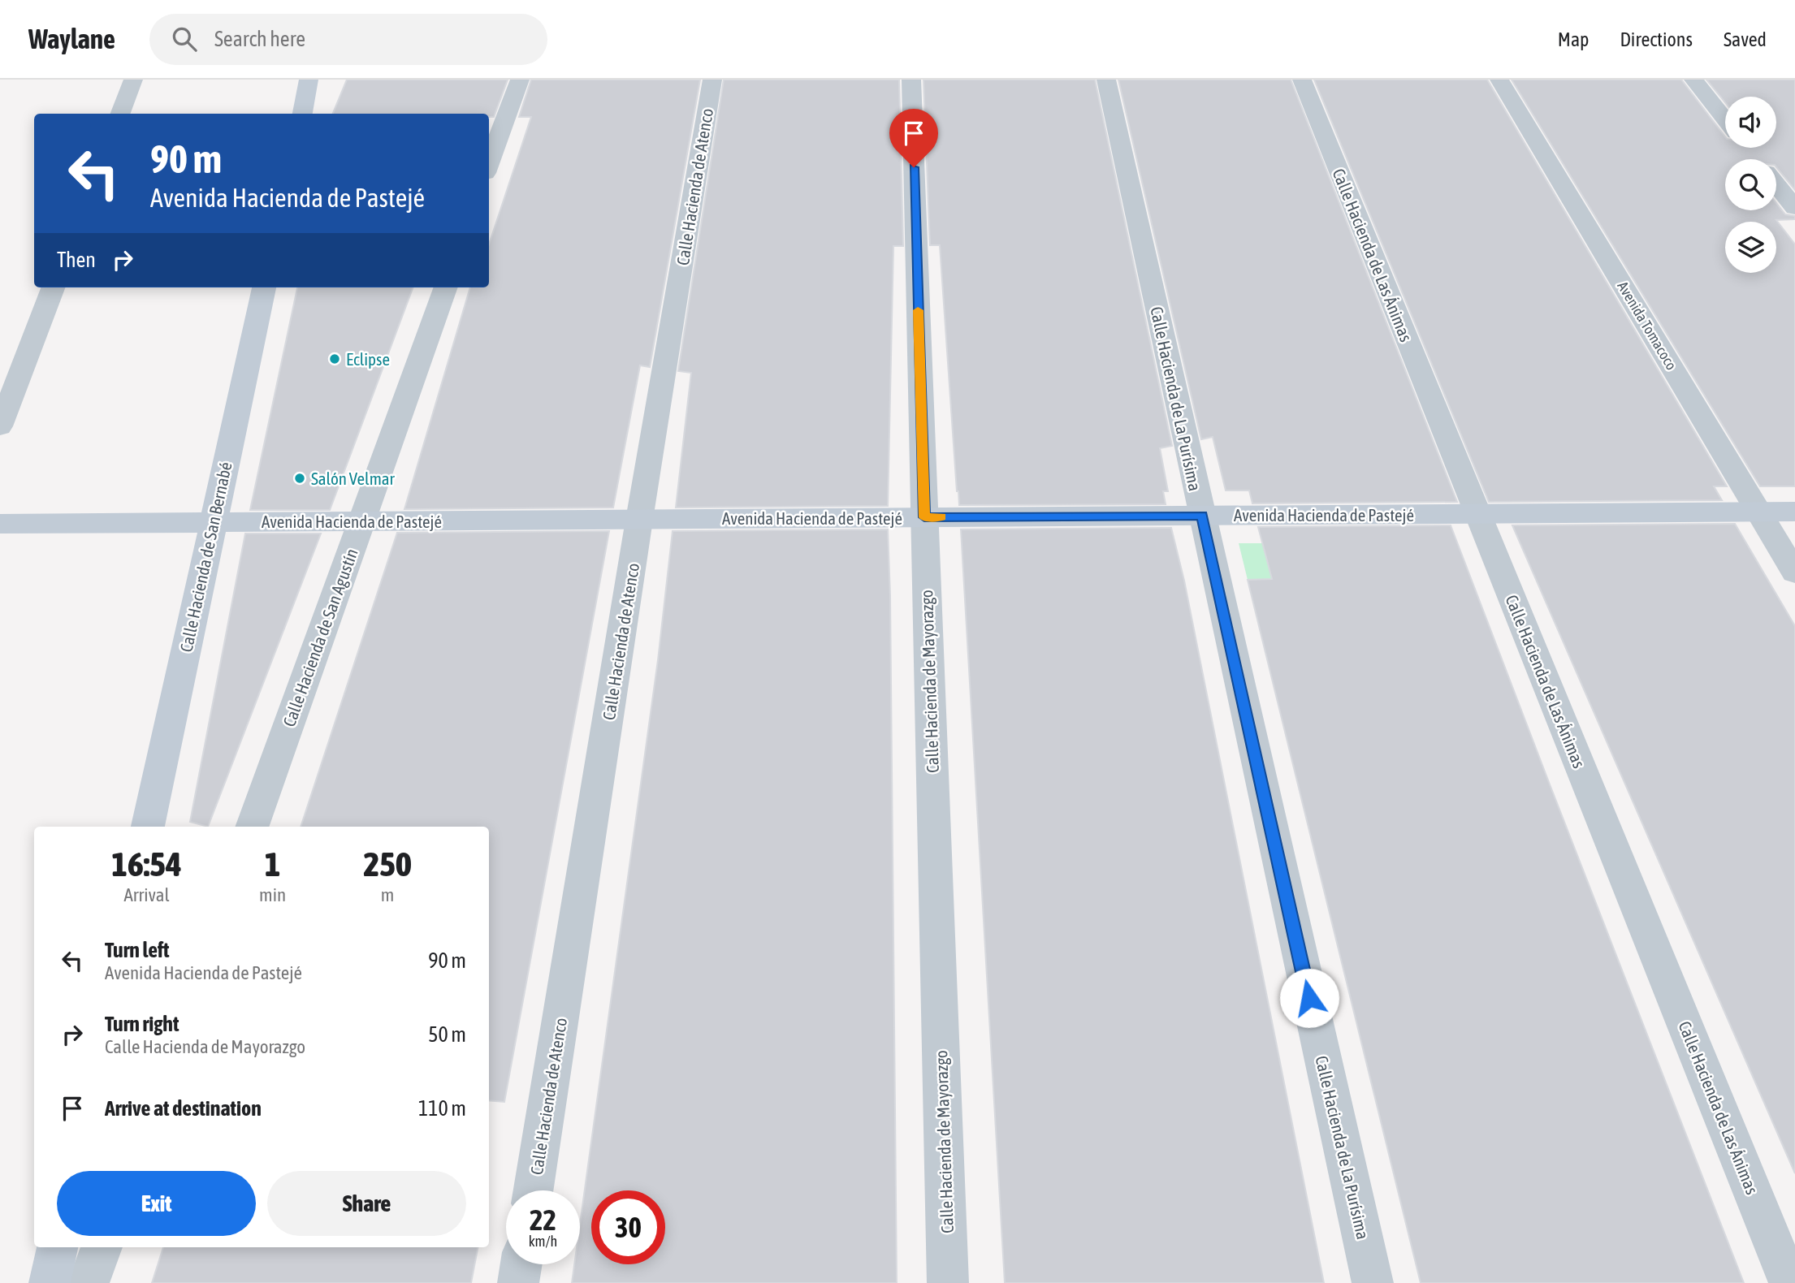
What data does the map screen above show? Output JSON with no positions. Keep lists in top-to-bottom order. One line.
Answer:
{"streets":{"street":["Calle Hacienda de Atenco","Calle Hacienda de Las Ánimas","Avenida Tomacoco","Calle Hacienda de La Purísima","Avenida Hacienda de Pastejé","Calle Hacienda de San Bernabé","Calle Hacienda de San Agustín","Calle Hacienda de Mayorazgo"]},"crossings":[["Calle Hacienda de Atenco","Avenida Hacienda de Pastejé"],["Calle Hacienda de Las Ánimas","Avenida Hacienda de Pastejé"],["Avenida Tomacoco","Avenida Hacienda de Pastejé"],["Calle Hacienda de La Purísima","Avenida Hacienda de Pastejé"],["Avenida Hacienda de Pastejé","Calle Hacienda de San Bernabé"],["Avenida Hacienda de Pastejé","Calle Hacienda de San Agustín"],["Avenida Hacienda de Pastejé","Calle Hacienda de Mayorazgo"]],"places":["Eclipse","Salón Velmar"],"page":{"header":"Waylane","search":"Search here","nav":["Map","Directions","Saved"],"turn":["90 m","Avenida Hacienda de Pastejé"],"then":"Then","eta":["16:54","Arrival","1","min","250","m"],"list":[{"name":"Turn left","note":"Avenida Hacienda de Pastejé","value":"90 m"},{"name":"Turn right","note":"Calle Hacienda de Mayorazgo","value":"50 m"},{"name":"Arrive at destination","value":"110 m"}],"buttons":["Exit","Share"],"speed":"22 km/h","limit":"30"}}
